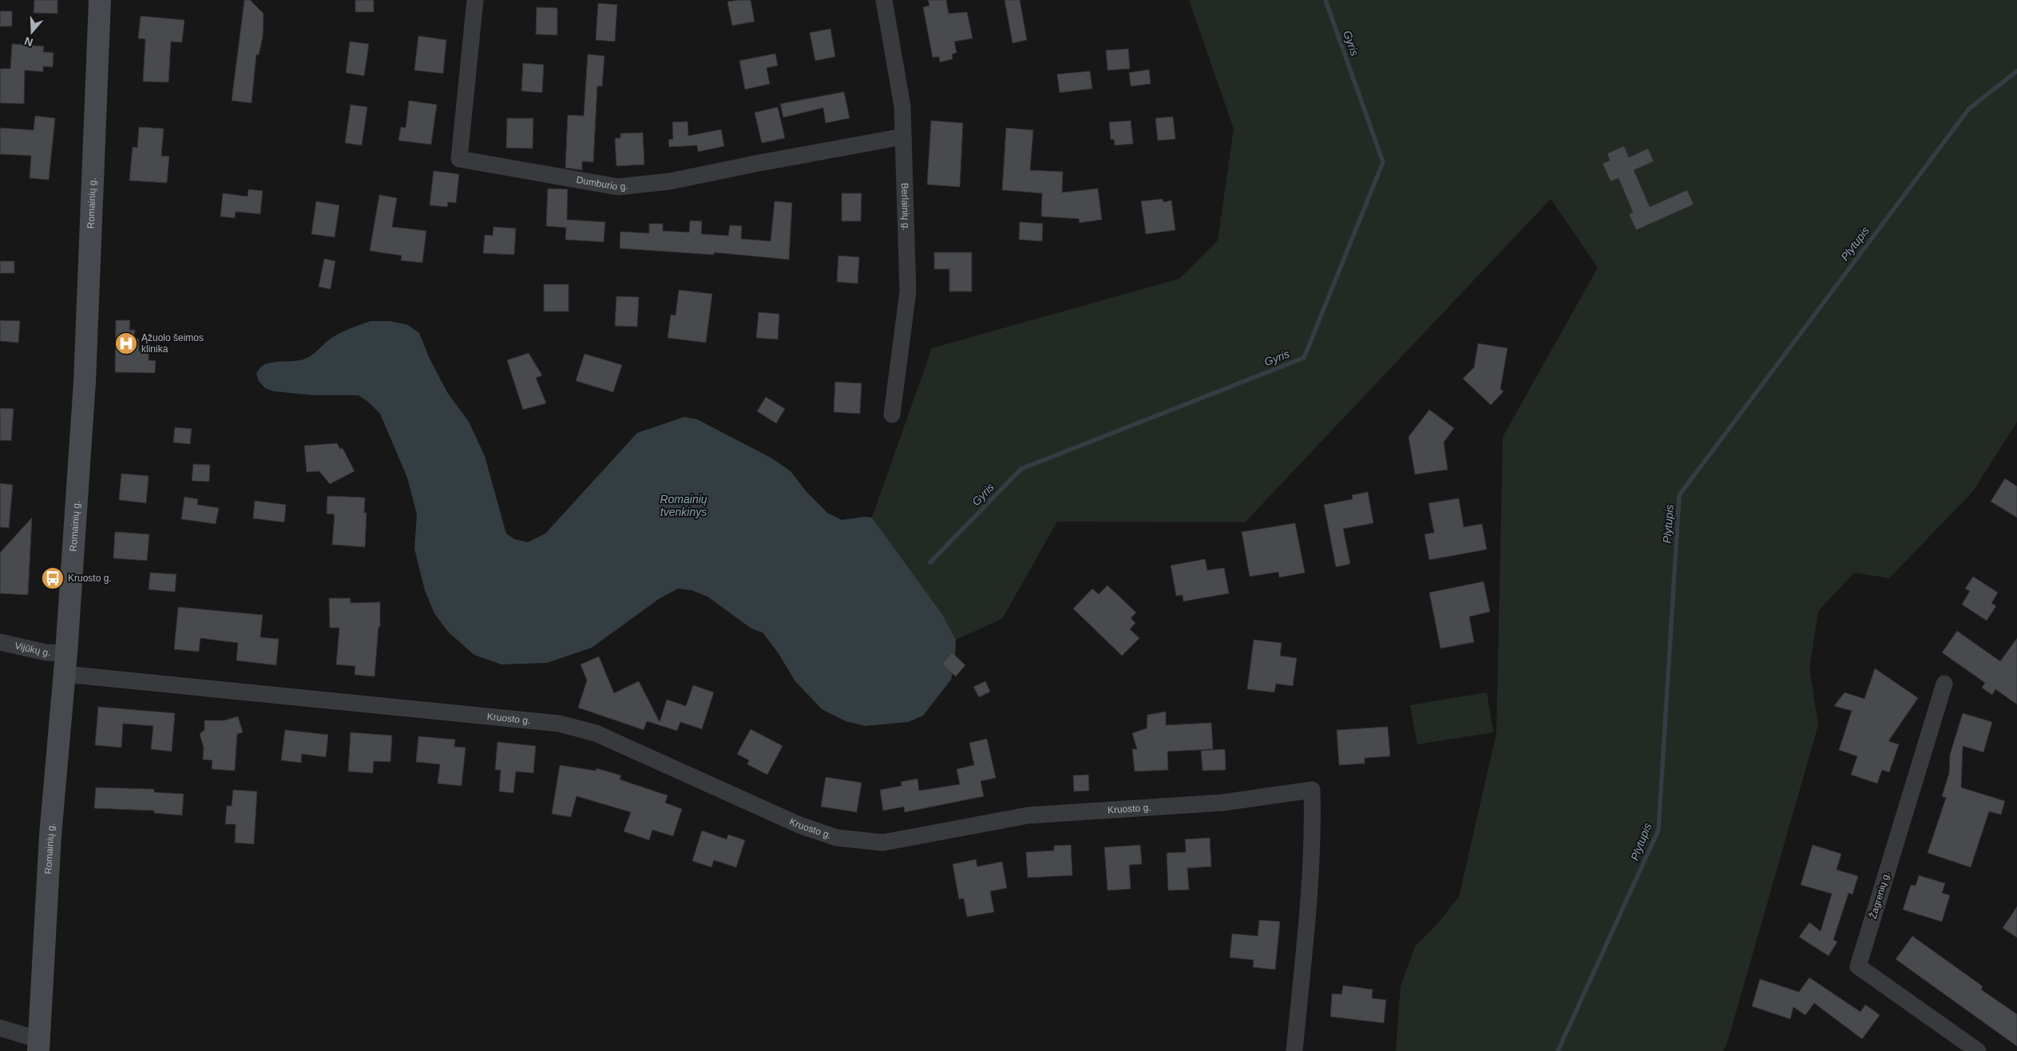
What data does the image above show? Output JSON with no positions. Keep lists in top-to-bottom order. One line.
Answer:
{"streets":{"main road":["Romainių g."],"street":["Dumburio g.","Berlainių g.","Vijūkų g.","Kruosto g.","Žagrenių g."]},"crossings":[["Dumburio g.","Berlainių g."],["Romainių g.","Vijūkų g."],["Romainių g.","Kruosto g."],["Vijūkų g.","Kruosto g."]],"water":["Gyris","Plytupis","Romainių tvenkinys"],"places":{"hospital":["Ąžuolo šeimos klinika"],"bus stop":["Kruosto g."]},"north":"bottom"}
